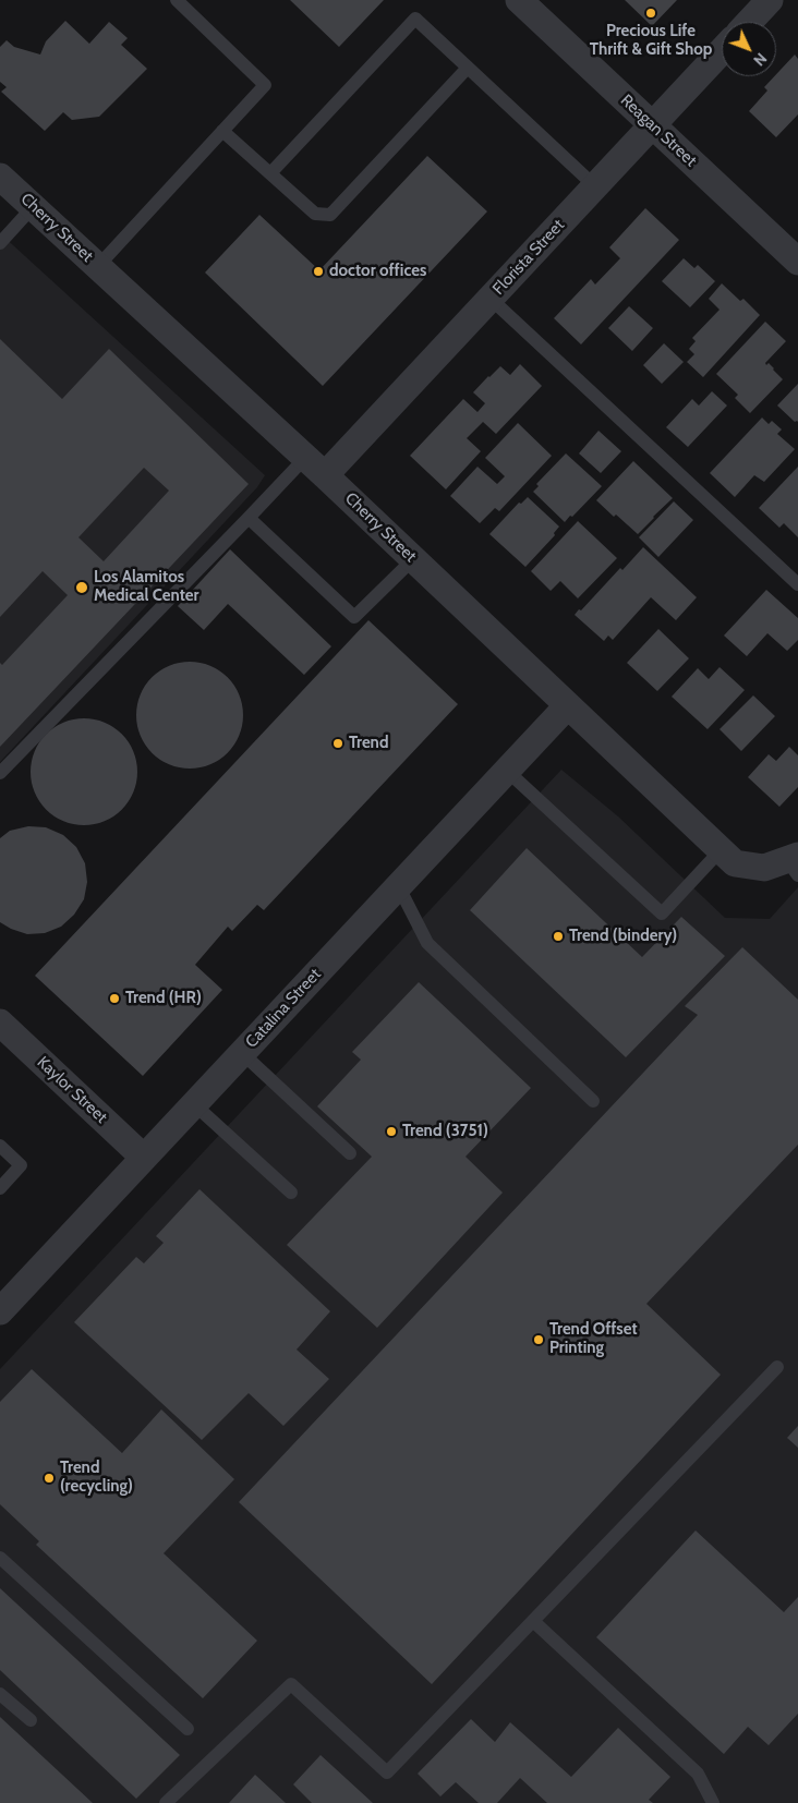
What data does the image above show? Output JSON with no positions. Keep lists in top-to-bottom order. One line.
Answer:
{"streets":{"street":["Reagan Street","Cherry Street","Florista Street","Catalina Street","Kaylor Street"]},"crossings":[["Reagan Street","Florista Street"],["Cherry Street","Florista Street"],["Cherry Street","Catalina Street"],["Catalina Street","Kaylor Street"]],"places":["Precious Life Thrift & Gift Shop","doctor offices","Los Alamitos Medical Center","Trend","Trend (bindery)","Trend (HR)","Trend (3751)","Trend Offset Printing","Trend (recycling)"],"north":"bottom right"}
